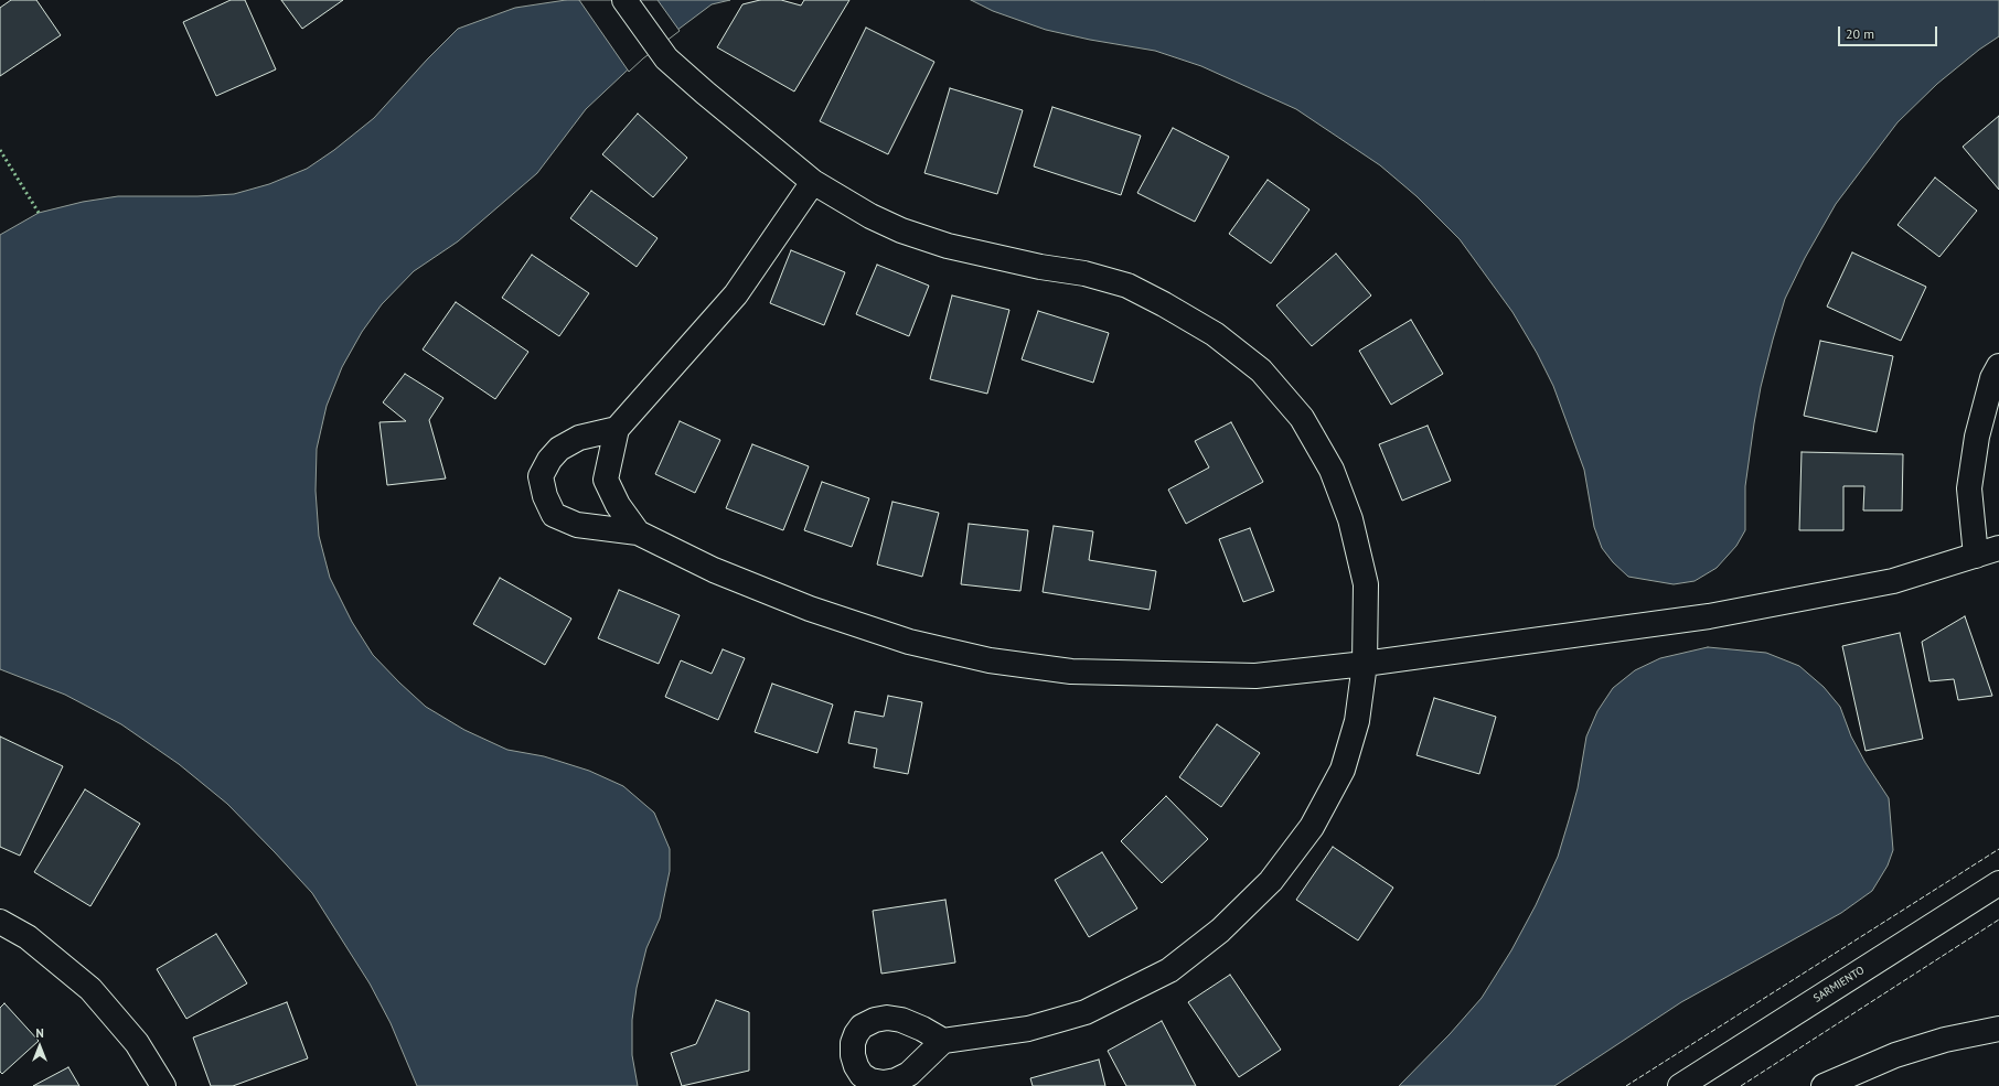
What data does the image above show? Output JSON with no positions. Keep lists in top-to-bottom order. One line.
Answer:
{"streets":{"street":["SARMIENTO"]},"scale_bar":"20 m","north":"top"}
